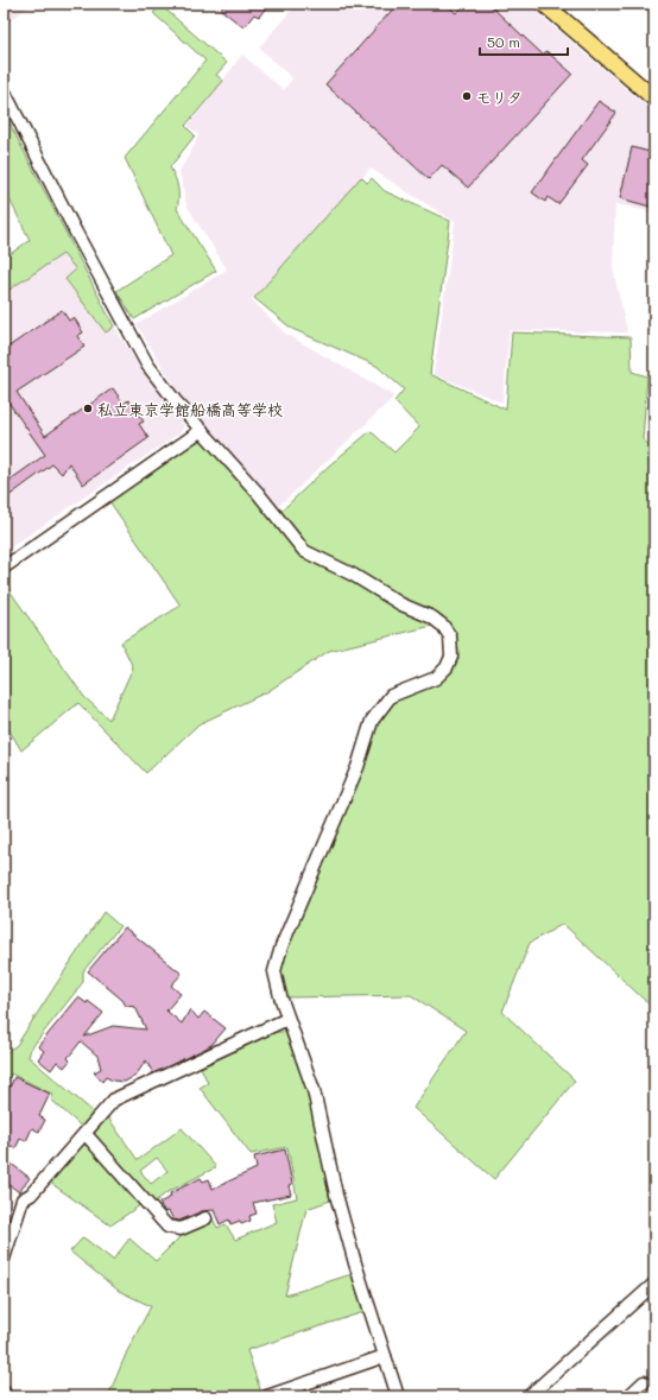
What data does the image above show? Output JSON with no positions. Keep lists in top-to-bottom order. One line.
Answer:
{"places":["モリタ","私立東京学館船橋高等学校"],"scale_bar":"50 m"}
